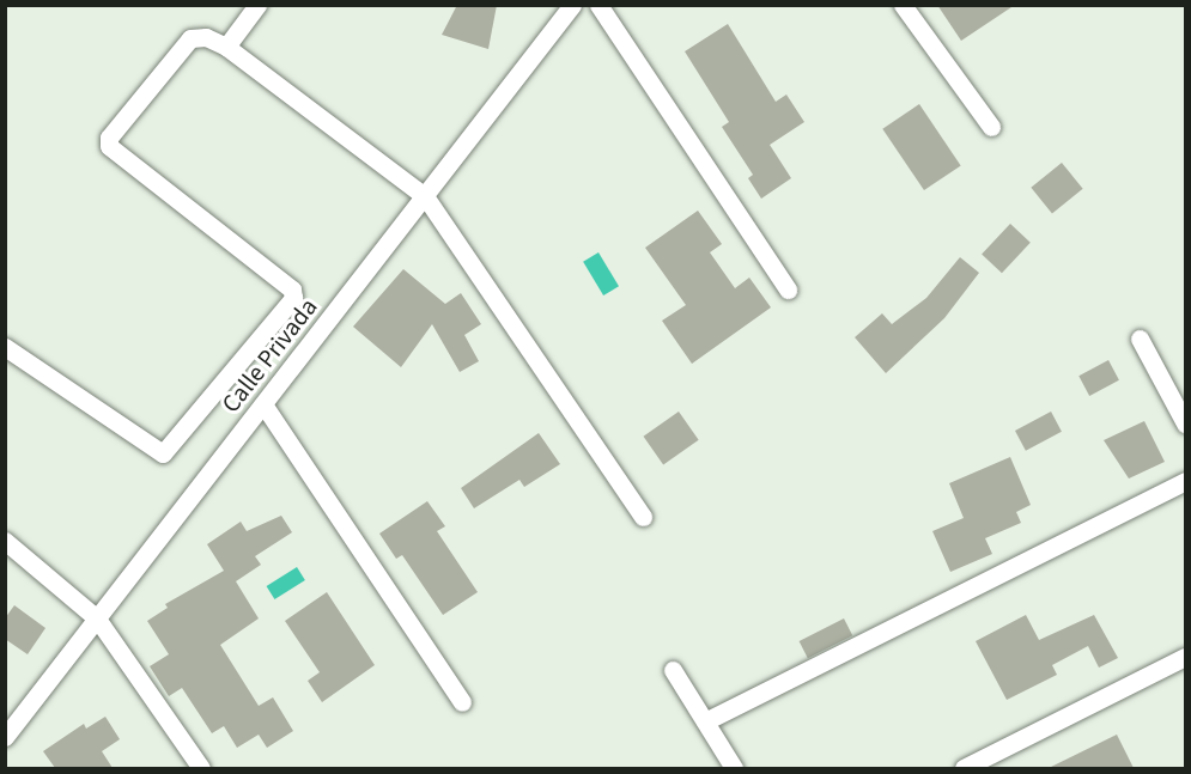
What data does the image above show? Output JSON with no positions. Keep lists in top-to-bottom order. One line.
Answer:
{"streets":{"street":["Calle Privada"]}}
